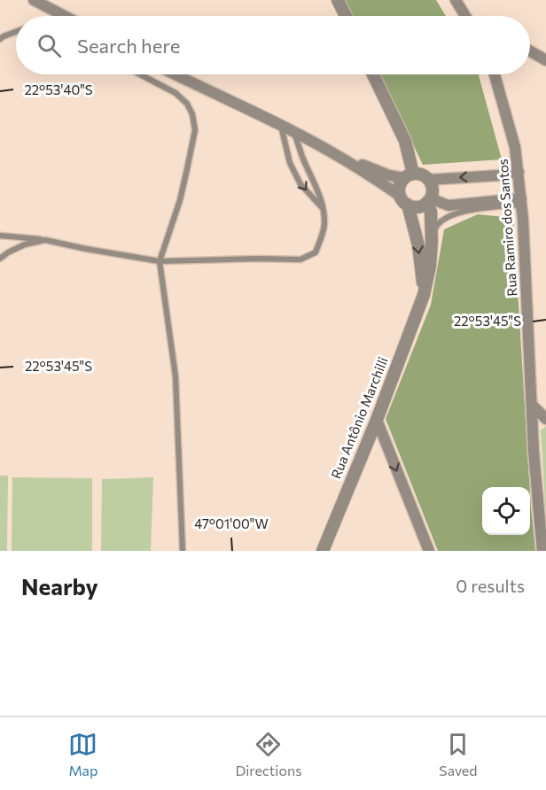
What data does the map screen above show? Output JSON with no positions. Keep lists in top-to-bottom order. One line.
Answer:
{"streets":{"street":["Rua Ramiro dos Santos","Rua Antônio Marchilli"]},"page":{"search":"Search here","heading":["Nearby","0 results"],"nav":["Map","Directions","Saved"]},"coordinates":["22°53'40\"S","22°53'45\"S","47°01'00\"W"]}
